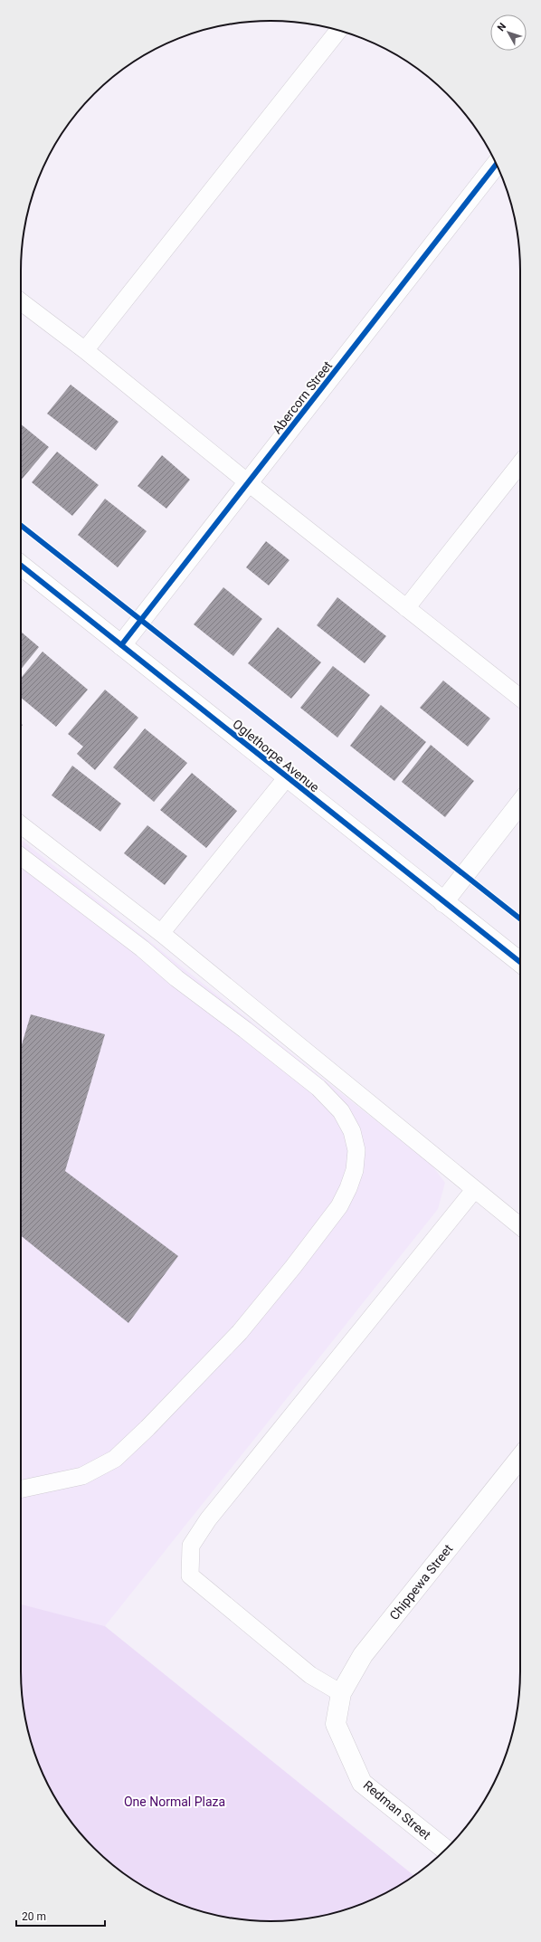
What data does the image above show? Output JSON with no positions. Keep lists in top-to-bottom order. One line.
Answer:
{"streets":{"street":["Abercorn Street","Oglethorpe Avenue","Chippewa Street","Redman Street"]},"crossings":[["Abercorn Street","Oglethorpe Avenue"],["Chippewa Street","Redman Street"]],"parks":["One Normal Plaza"],"scale_bar":"20 m","north":"top left"}
